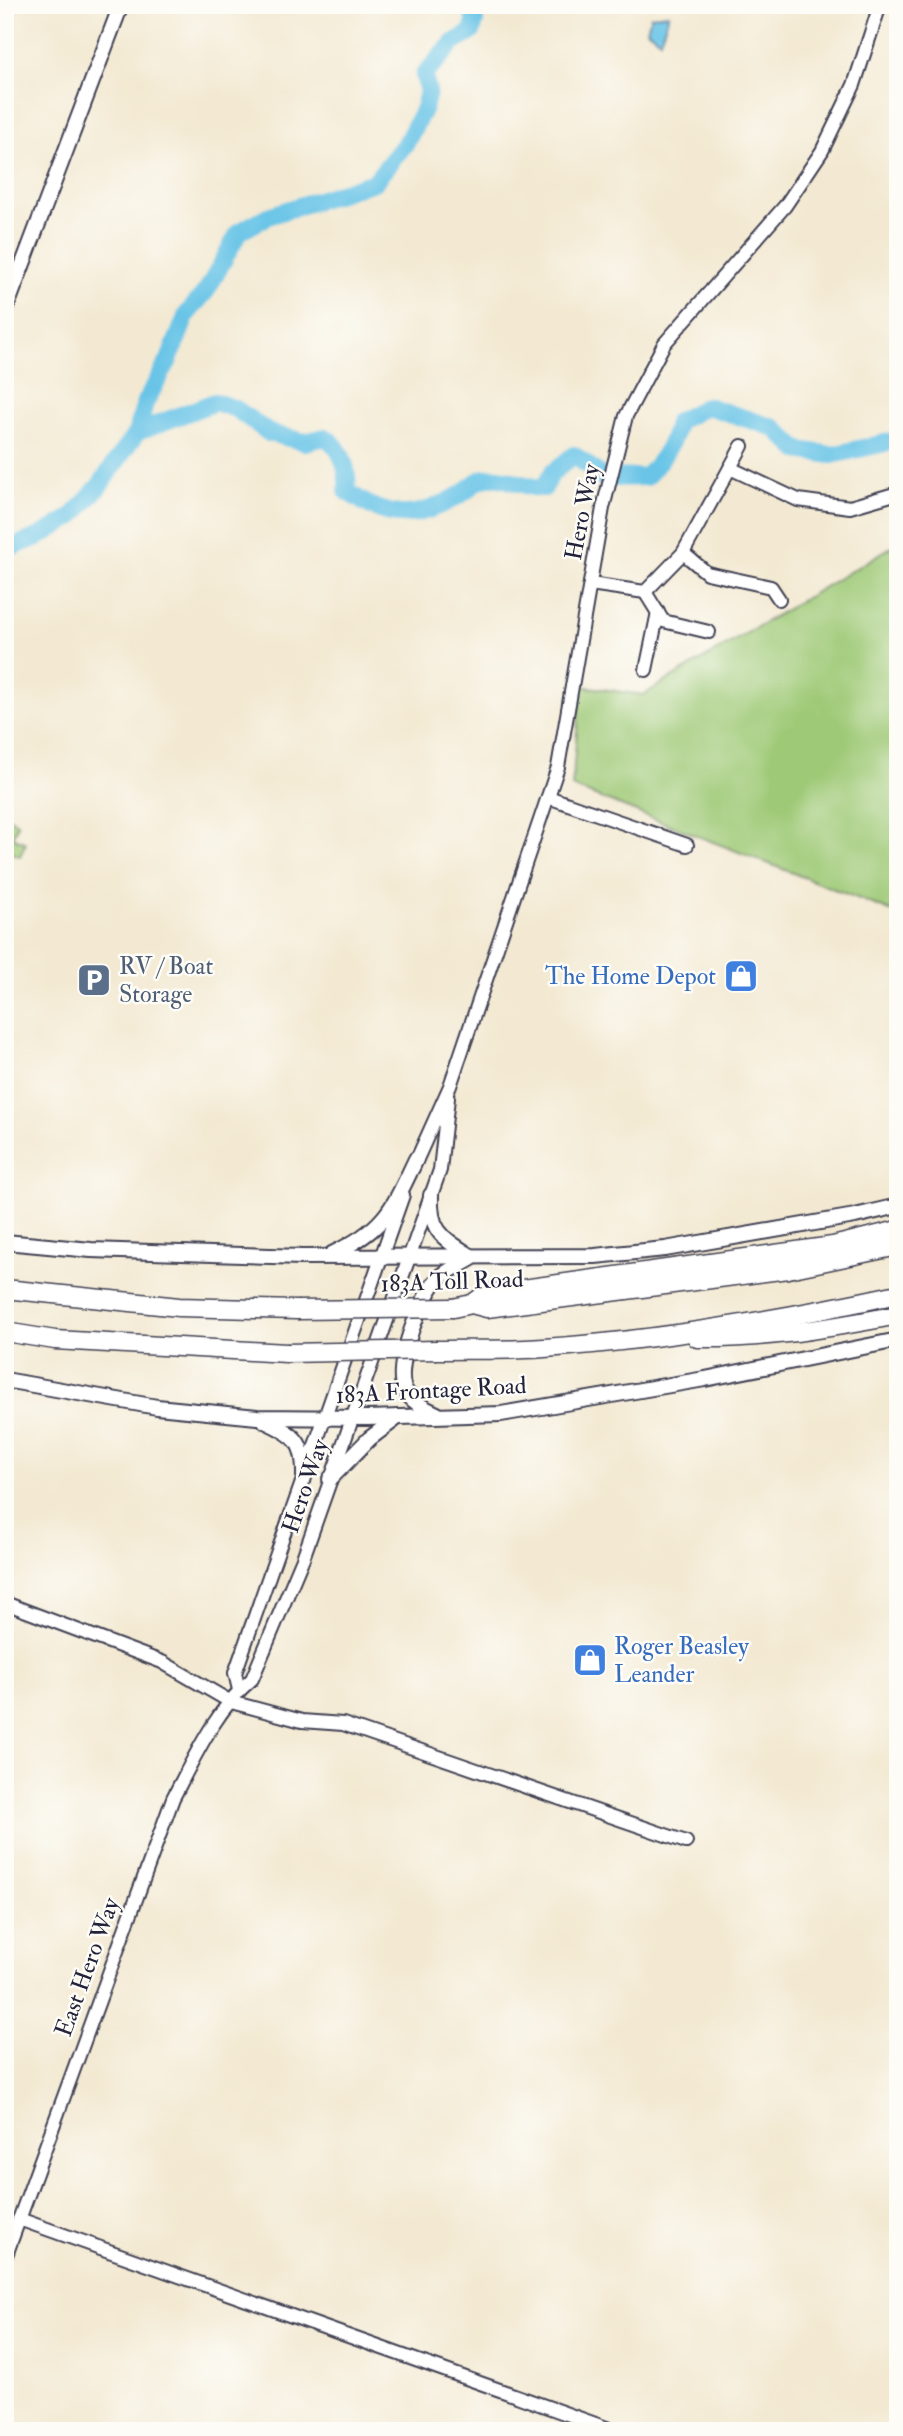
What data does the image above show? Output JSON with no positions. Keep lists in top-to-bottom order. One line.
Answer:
{"streets":{"highway":["183A Toll Road"],"main road":["183A Frontage Road"],"street":["Hero Way","East Hero Way"]},"crossings":[["Hero Way","183A Frontage Road"],["Hero Way","East Hero Way"]],"places":{"shop":["The Home Depot","Roger Beasley Leander"],"parking":["RV / Boat Storage"]}}
